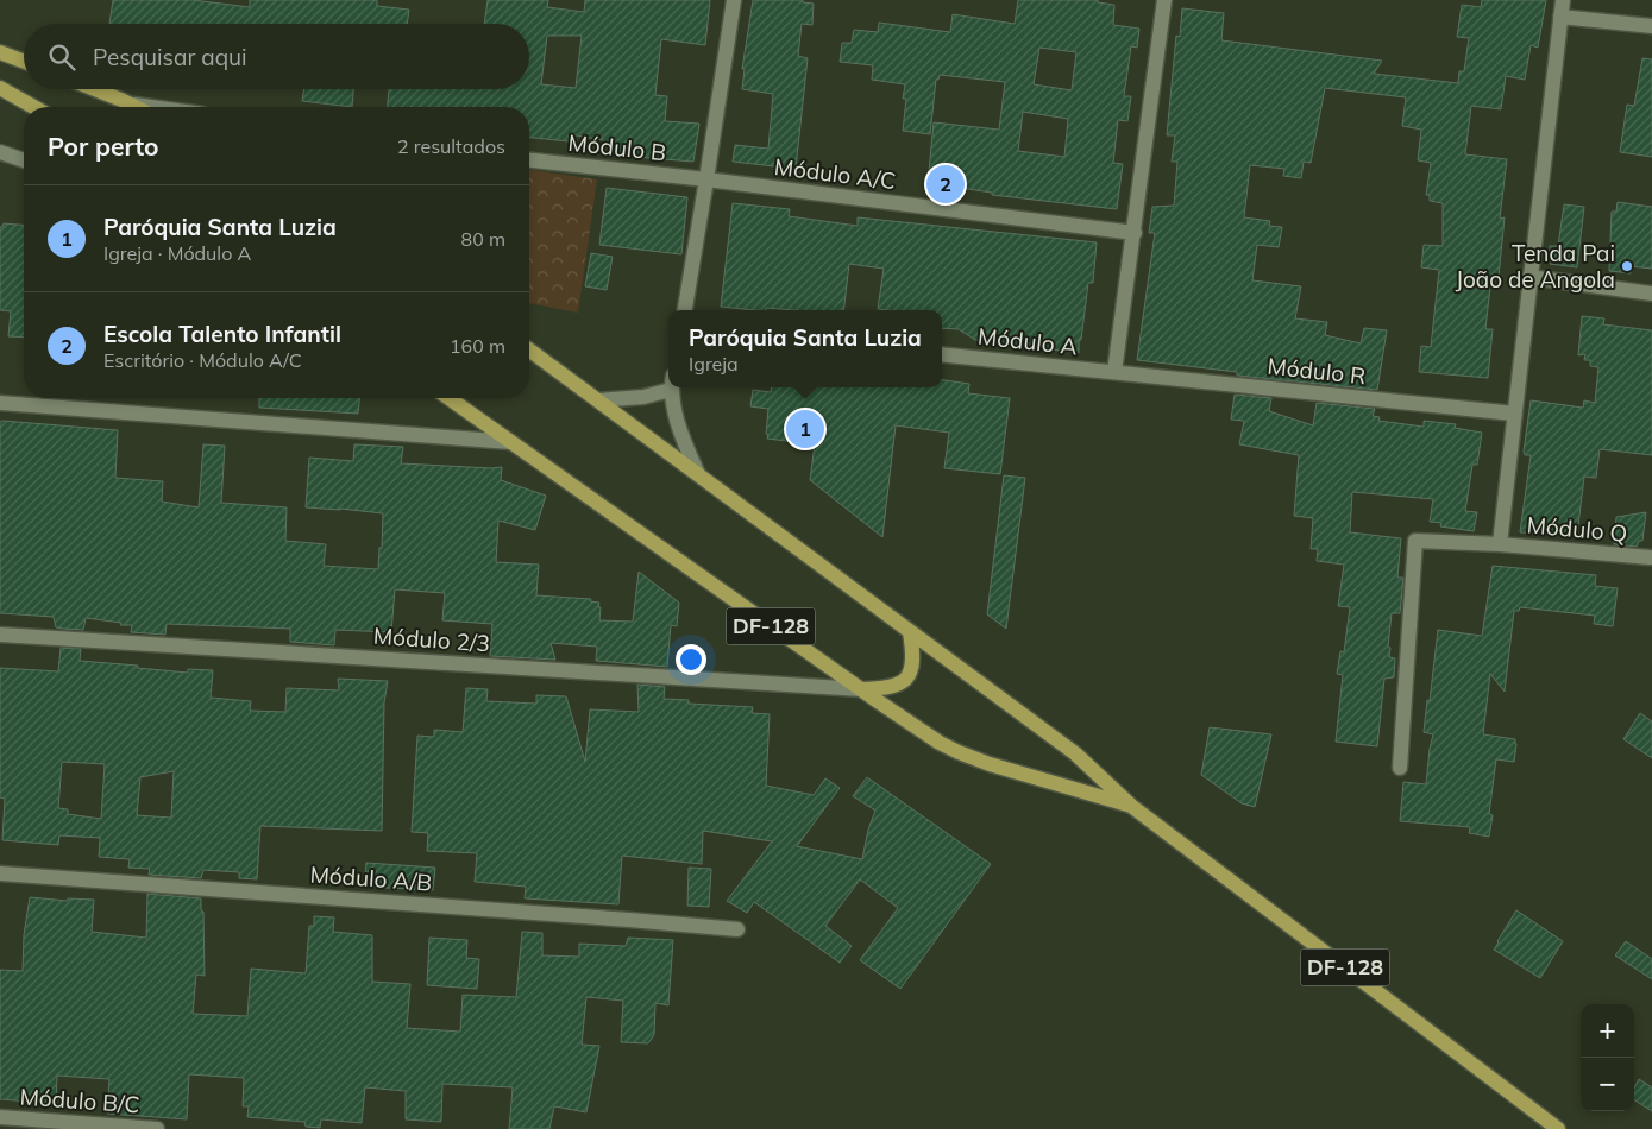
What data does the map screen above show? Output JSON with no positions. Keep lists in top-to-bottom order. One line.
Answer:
{"streets":{"main road":["DF-128"],"street":["Módulo B","Módulo A/C","Módulo A","Módulo R","Módulo Q","Módulo 2/3","Módulo A/B","Módulo B/C"]},"crossings":[["Módulo B","Módulo A/C"],["Módulo A","Módulo R"],["DF-128","Módulo 2/3"]],"places":["Tenda Pai João de Angola"],"page":{"search":"Pesquisar aqui","heading":["Por perto","2 resultados"],"pins":["2","1"],"list":[{"mark":"1","name":"Paróquia Santa Luzia","note":"Igreja · Módulo A","value":"80 m"},{"mark":"2","name":"Escola Talento Infantil","note":"Escritório · Módulo A/C","value":"160 m"}],"popup":["Paróquia Santa Luzia","Igreja"],"map_buttons":["+","−"]}}
